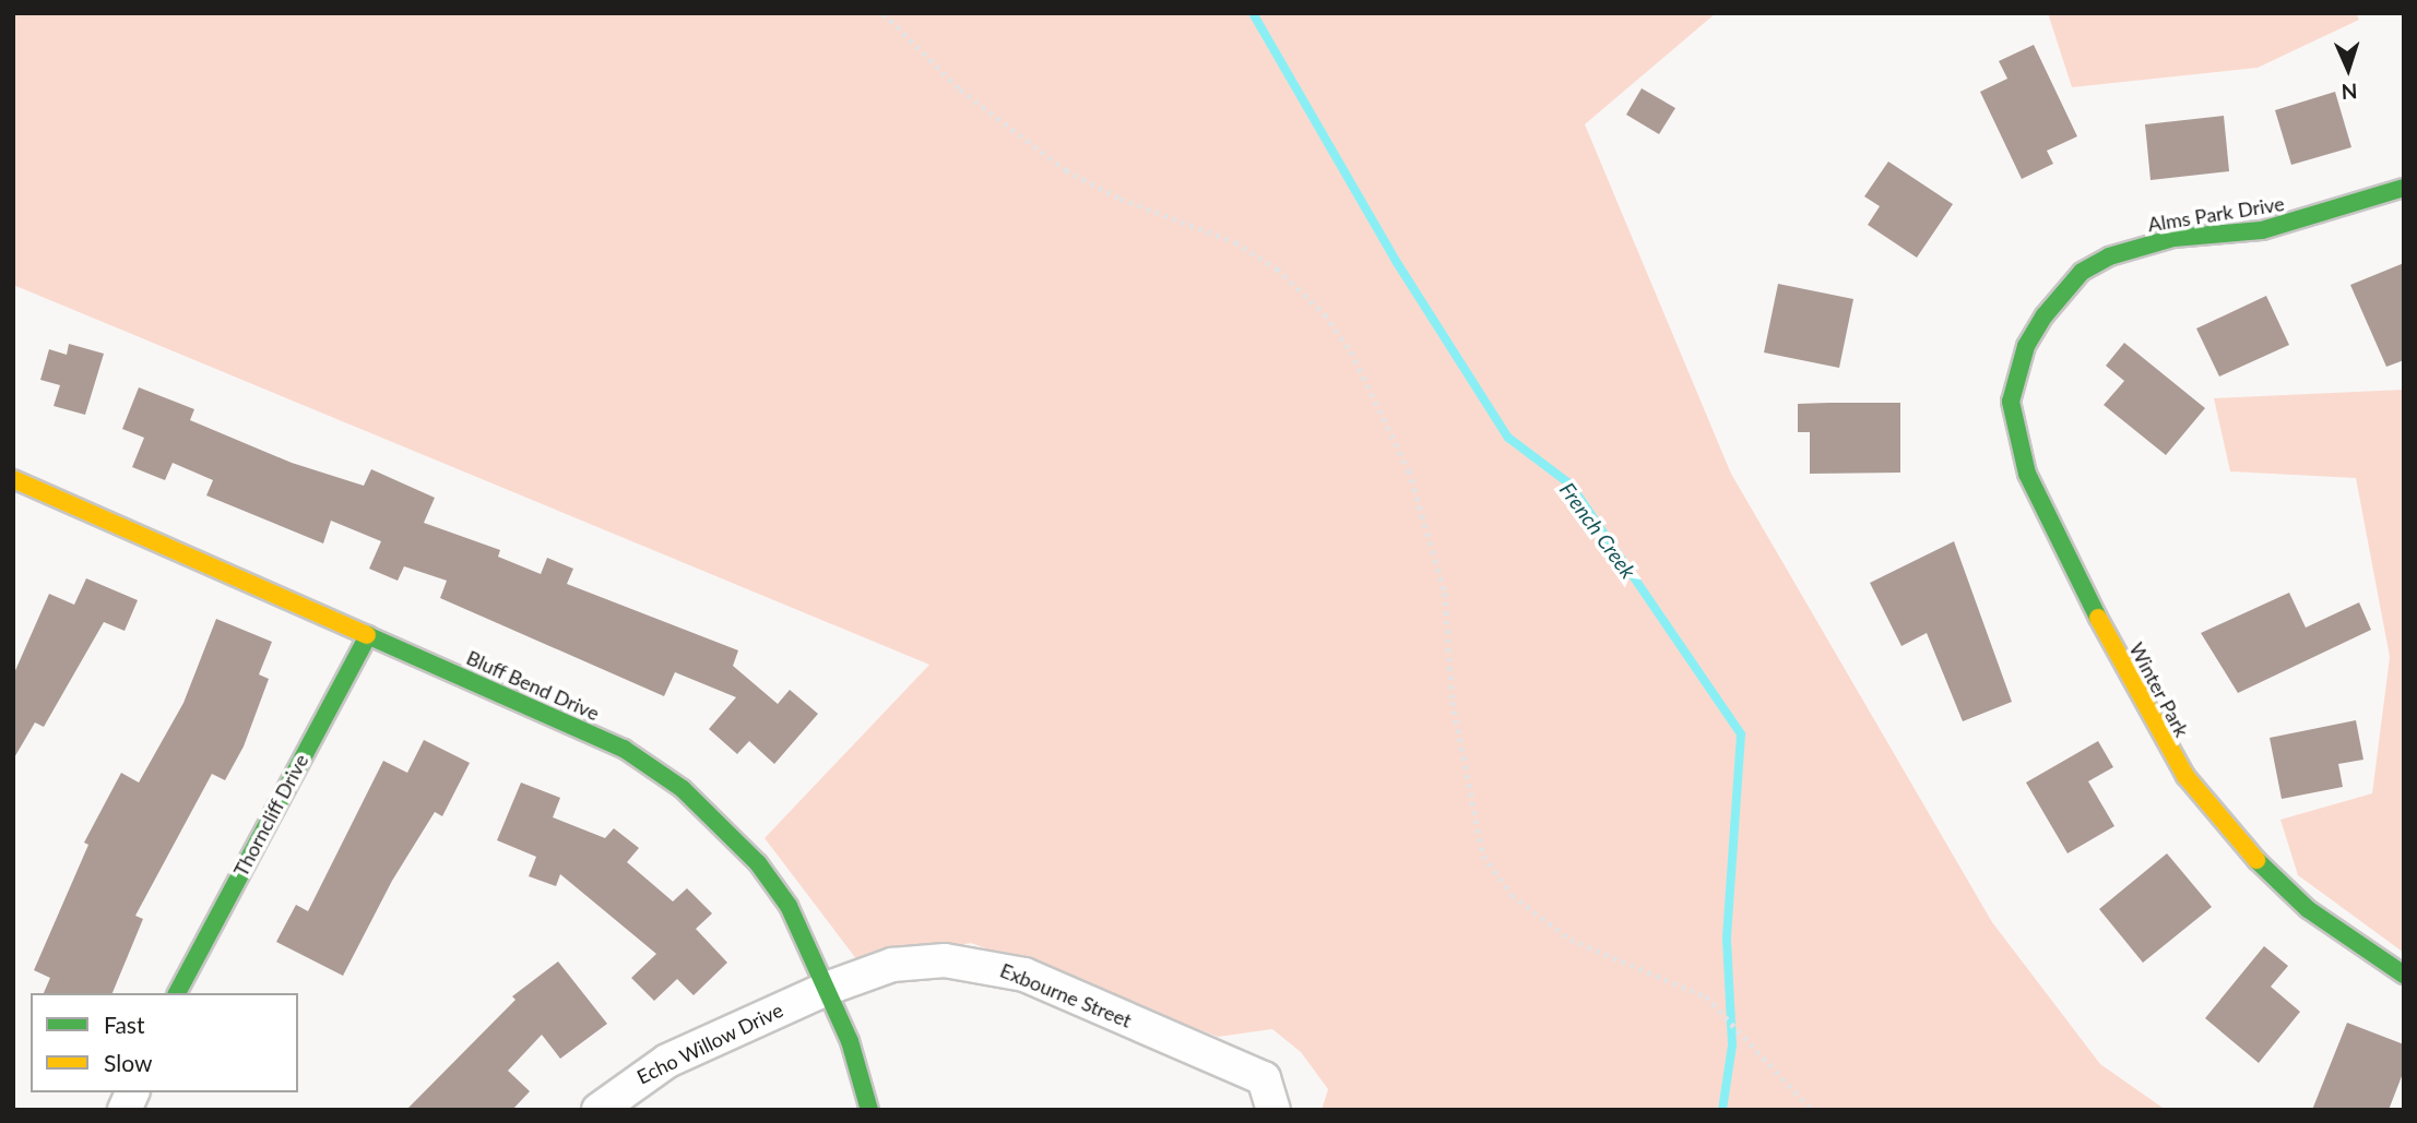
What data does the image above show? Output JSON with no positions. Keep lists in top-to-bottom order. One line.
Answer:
{"streets":{"street":["Alms Park Drive","Bluff Bend Drive","Winter Park","Thorncliff Drive","Exbourne Street","Echo Willow Drive"]},"crossings":[["Alms Park Drive","Winter Park"],["Bluff Bend Drive","Thorncliff Drive"],["Bluff Bend Drive","Exbourne Street"],["Bluff Bend Drive","Echo Willow Drive"],["Exbourne Street","Echo Willow Drive"]],"water":["French Creek"],"legend":["Fast","Slow"],"north":"bottom"}
